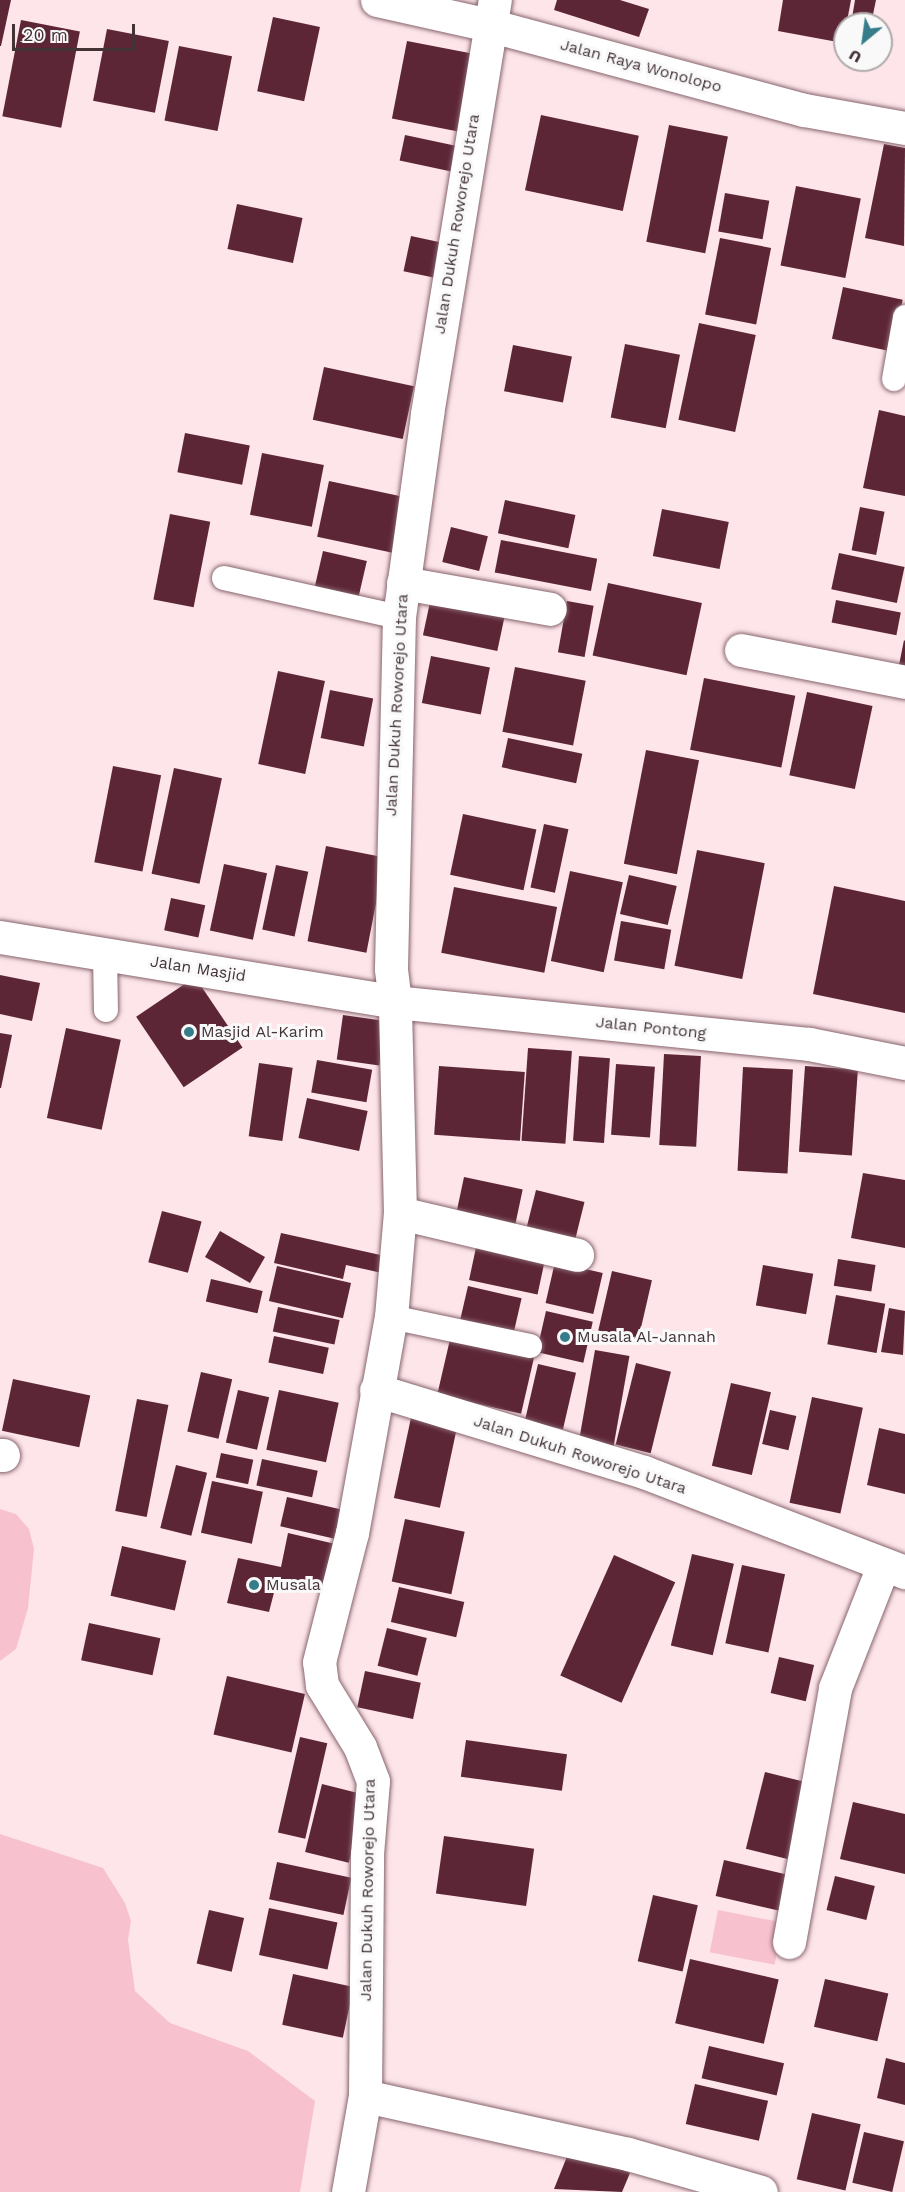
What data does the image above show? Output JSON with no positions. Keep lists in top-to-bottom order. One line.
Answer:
{"streets":{"street":["Jalan Raya Wonolopo","Jalan Dukuh Roworejo Utara","Jalan Masjid","Jalan Pontong"]},"crossings":[["Jalan Raya Wonolopo","Jalan Dukuh Roworejo Utara"],["Jalan Dukuh Roworejo Utara","Jalan Masjid"],["Jalan Dukuh Roworejo Utara","Jalan Pontong"],["Jalan Masjid","Jalan Pontong"]],"places":["Masjid Al-Karim","Musala Al-Jannah","Musala"],"scale_bar":"20 m","north":"bottom left"}
